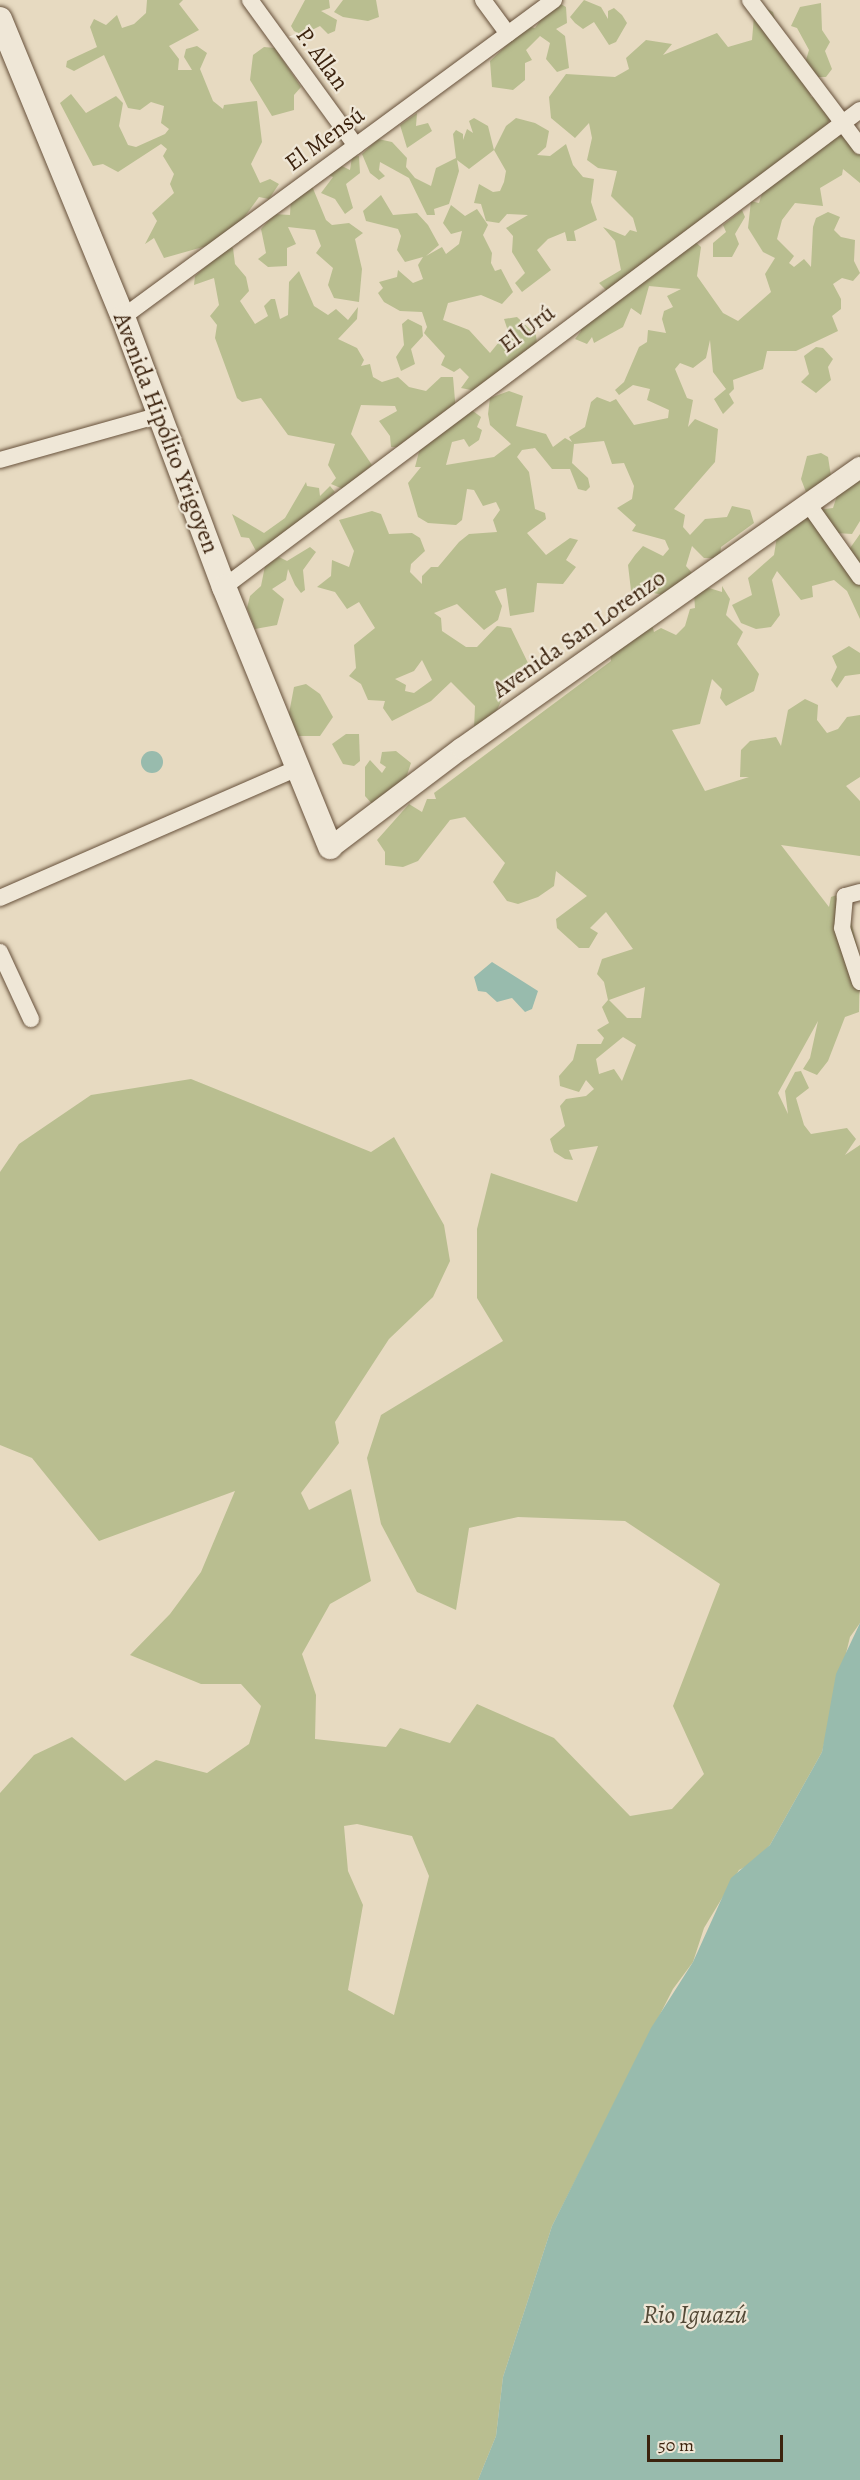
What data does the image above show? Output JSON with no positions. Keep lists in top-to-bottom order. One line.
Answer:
{"streets":{"main road":["Avenida Hipólito Yrigoyen"],"street":["P. Allan","El Mensú","El Urú","Avenida San Lorenzo"]},"crossings":[["P. Allan","El Mensú"],["El Mensú","Avenida Hipólito Yrigoyen"],["El Urú","Avenida Hipólito Yrigoyen"],["Avenida Hipólito Yrigoyen","Avenida San Lorenzo"]],"water":["Rio Iguazú"],"scale_bar":"50 m"}
